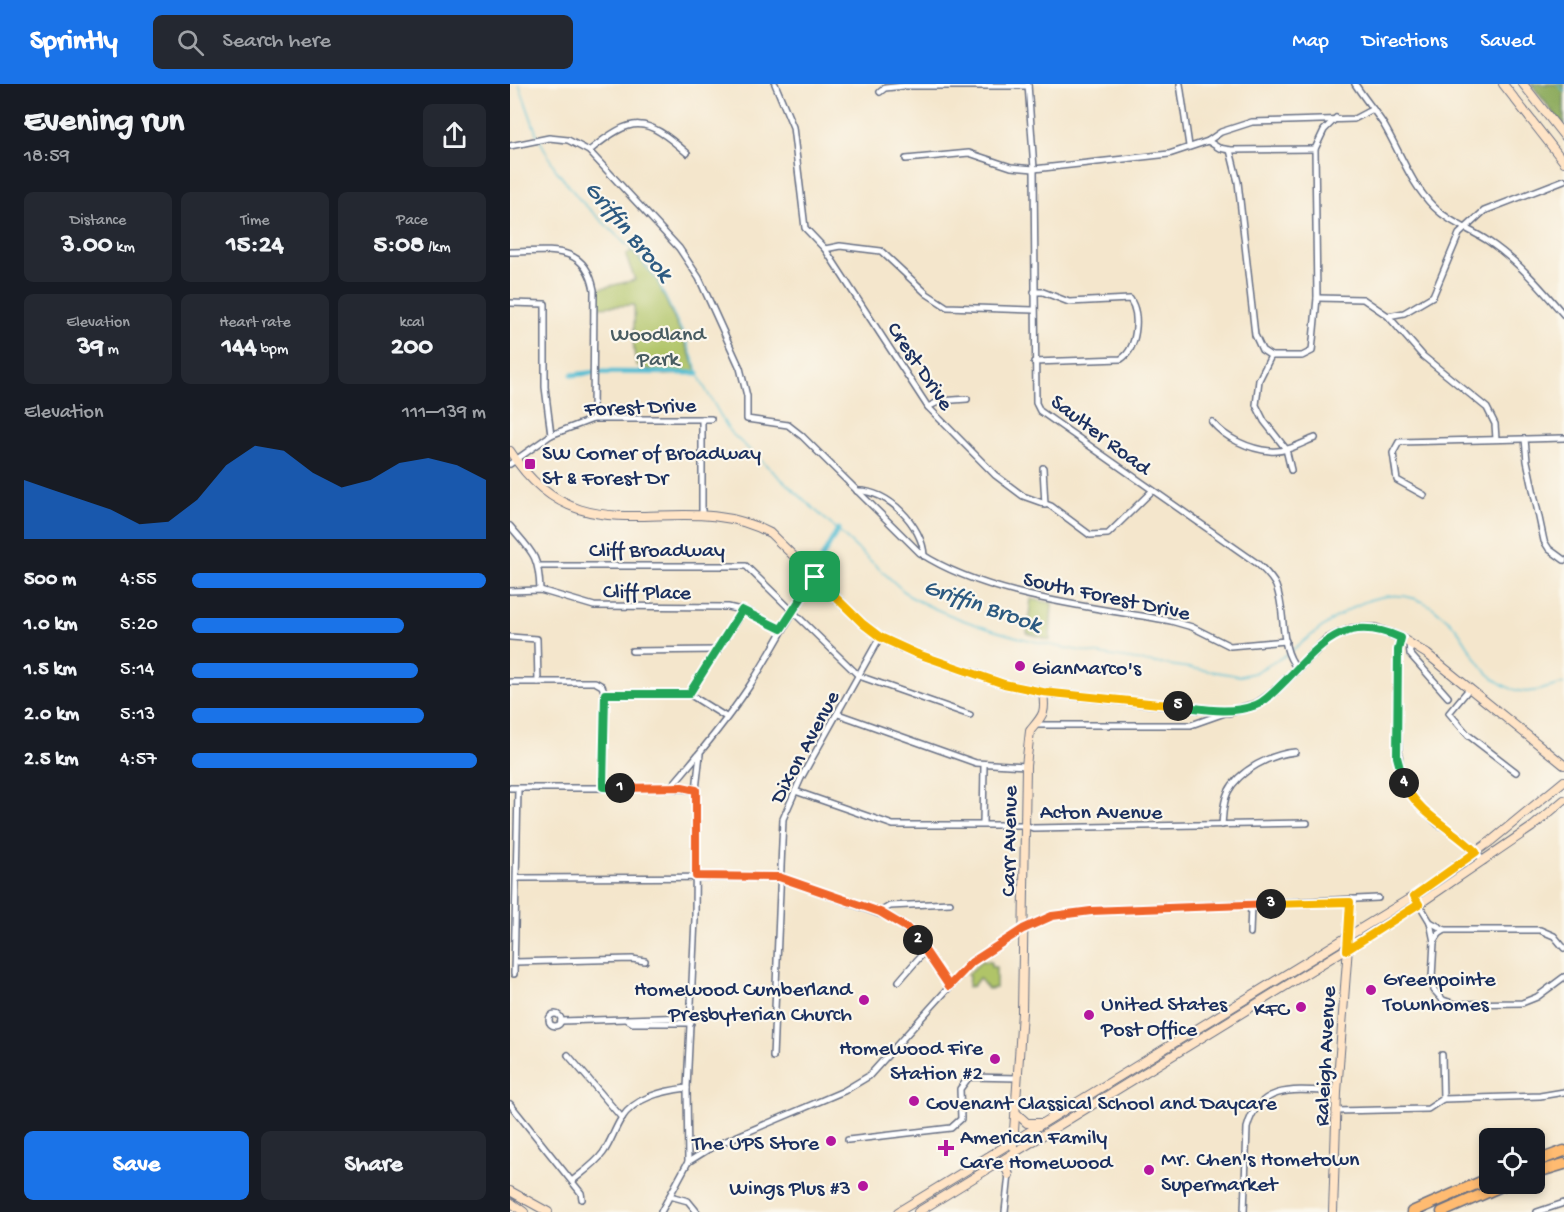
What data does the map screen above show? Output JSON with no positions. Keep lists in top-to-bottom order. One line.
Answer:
{"streets":{"street":["Crest Drive","Forest Drive","Saulter Road","Cliff Broadway","Cliff Place","South Forest Drive","Dixon Avenue","Acton Avenue","Carr Avenue","Raleigh Avenue"]},"crossings":[["Crest Drive","Saulter Road"],["Saulter Road","South Forest Drive"],["Cliff Broadway","Dixon Avenue"],["Dixon Avenue","Acton Avenue"],["Acton Avenue","Carr Avenue"]],"water":["Griffin Brook"],"parks":["Woodland Park"],"places":{"transit":["SW Corner of Broadway St & Forest Dr"],"other":["GianMarco's","Greenpointe Townhomes","Homewood Cumberland Presbyterian Church","KFC","United States Post Office","Homewood Fire Station #2","Covenant Classical School and Daycare","The UPS Store","Mr. Chen's Hometown Supermarket","Wings Plus #3"],"health":["American Family Care Homewood"]},"page":{"header":"Sprintly","search":"Search here","nav":["Map","Directions","Saved"],"heading":["Evening run","18:59"],"stats":[["Distance","3.00 km"],["Time","15:24"],["Pace","5:08 /km"],["Elevation","39 m"],["Heart rate","144 bpm"],["kcal","200"]],"chart":["Elevation","111–139 m"],"list":[{"name":"500 m","note":"4:55"},{"name":"1.0 km","note":"5:20"},{"name":"1.5 km","note":"5:14"},{"name":"2.0 km","note":"5:13"},{"name":"2.5 km","note":"4:57"}],"pins":["5","4","1","3","2"],"buttons":["Save","Share"]}}
